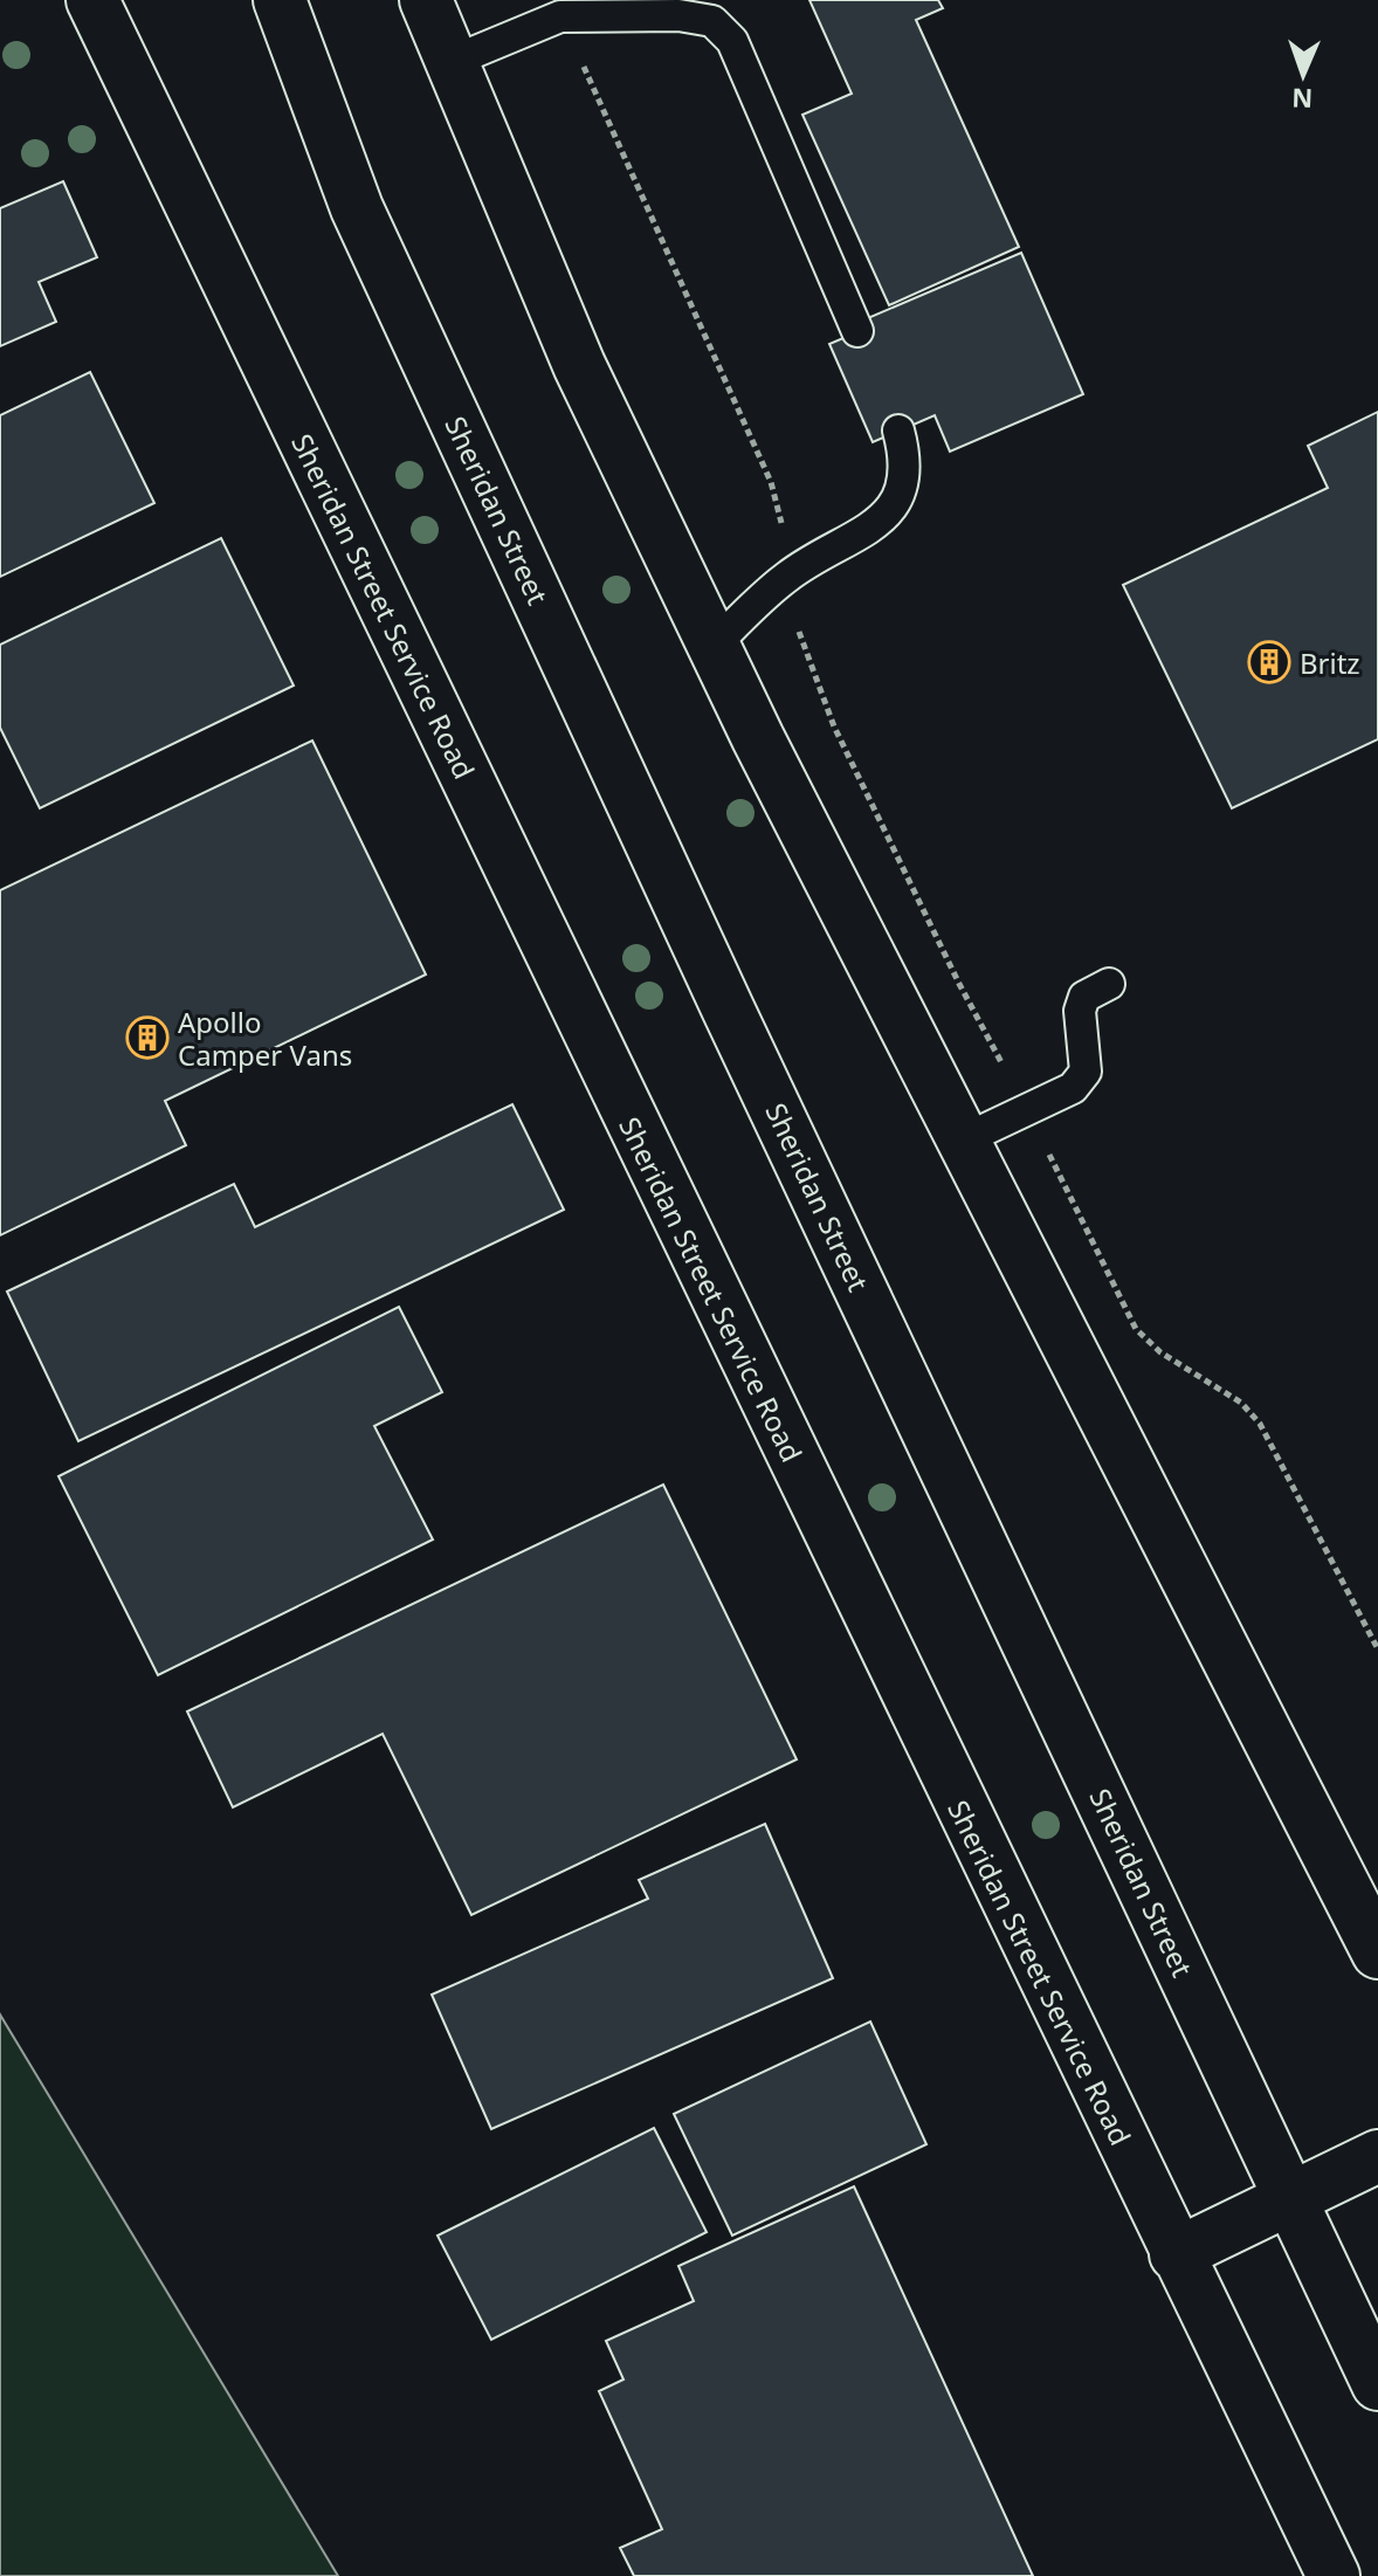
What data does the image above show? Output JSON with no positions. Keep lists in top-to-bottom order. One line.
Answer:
{"streets":{"main road":["Sheridan Street","Sheridan Street Service Road"]},"places":{"building":["Britz","Apollo Camper Vans"]},"north":"bottom"}
